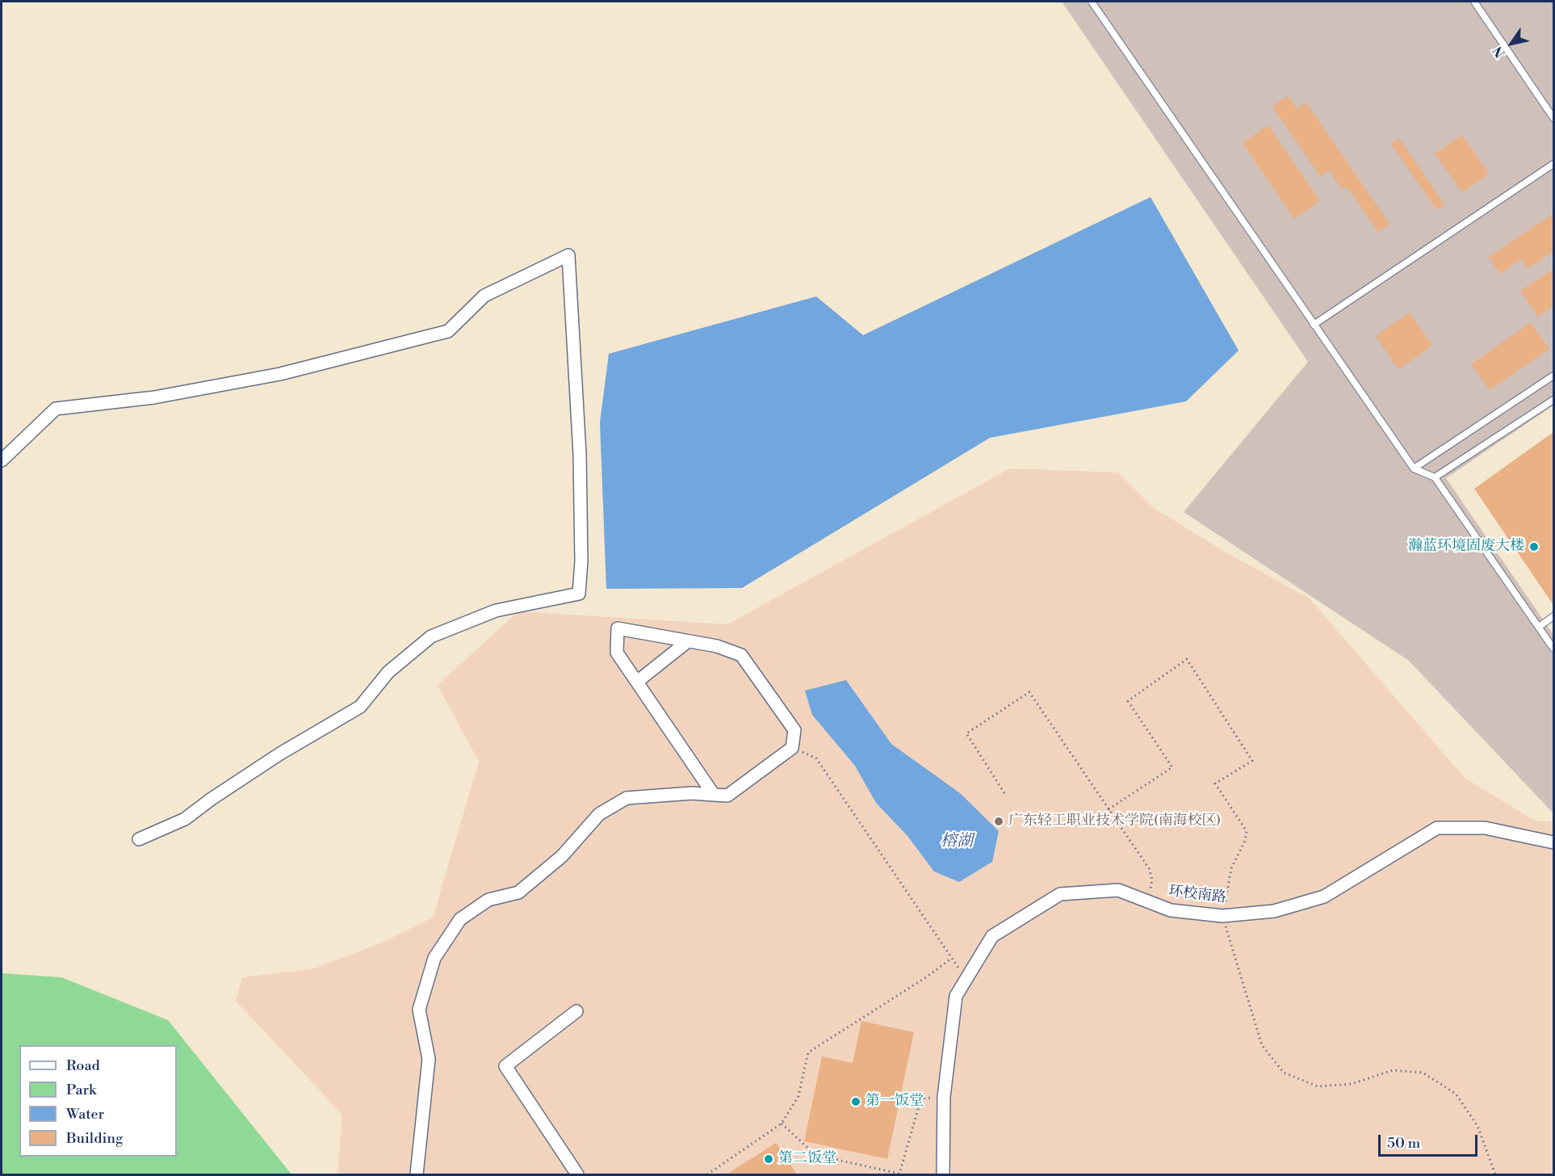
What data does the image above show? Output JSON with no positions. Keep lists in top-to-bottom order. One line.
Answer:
{"streets":{"street":["环校南路"]},"water":["榕湖"],"places":["瀚蓝环境固废大楼","广东轻工职业技术学院(南海校区)","第一饭堂","第二饭堂"],"legend":["Road","Park","Water","Building"],"scale_bar":"50 m","north":"bottom left"}
